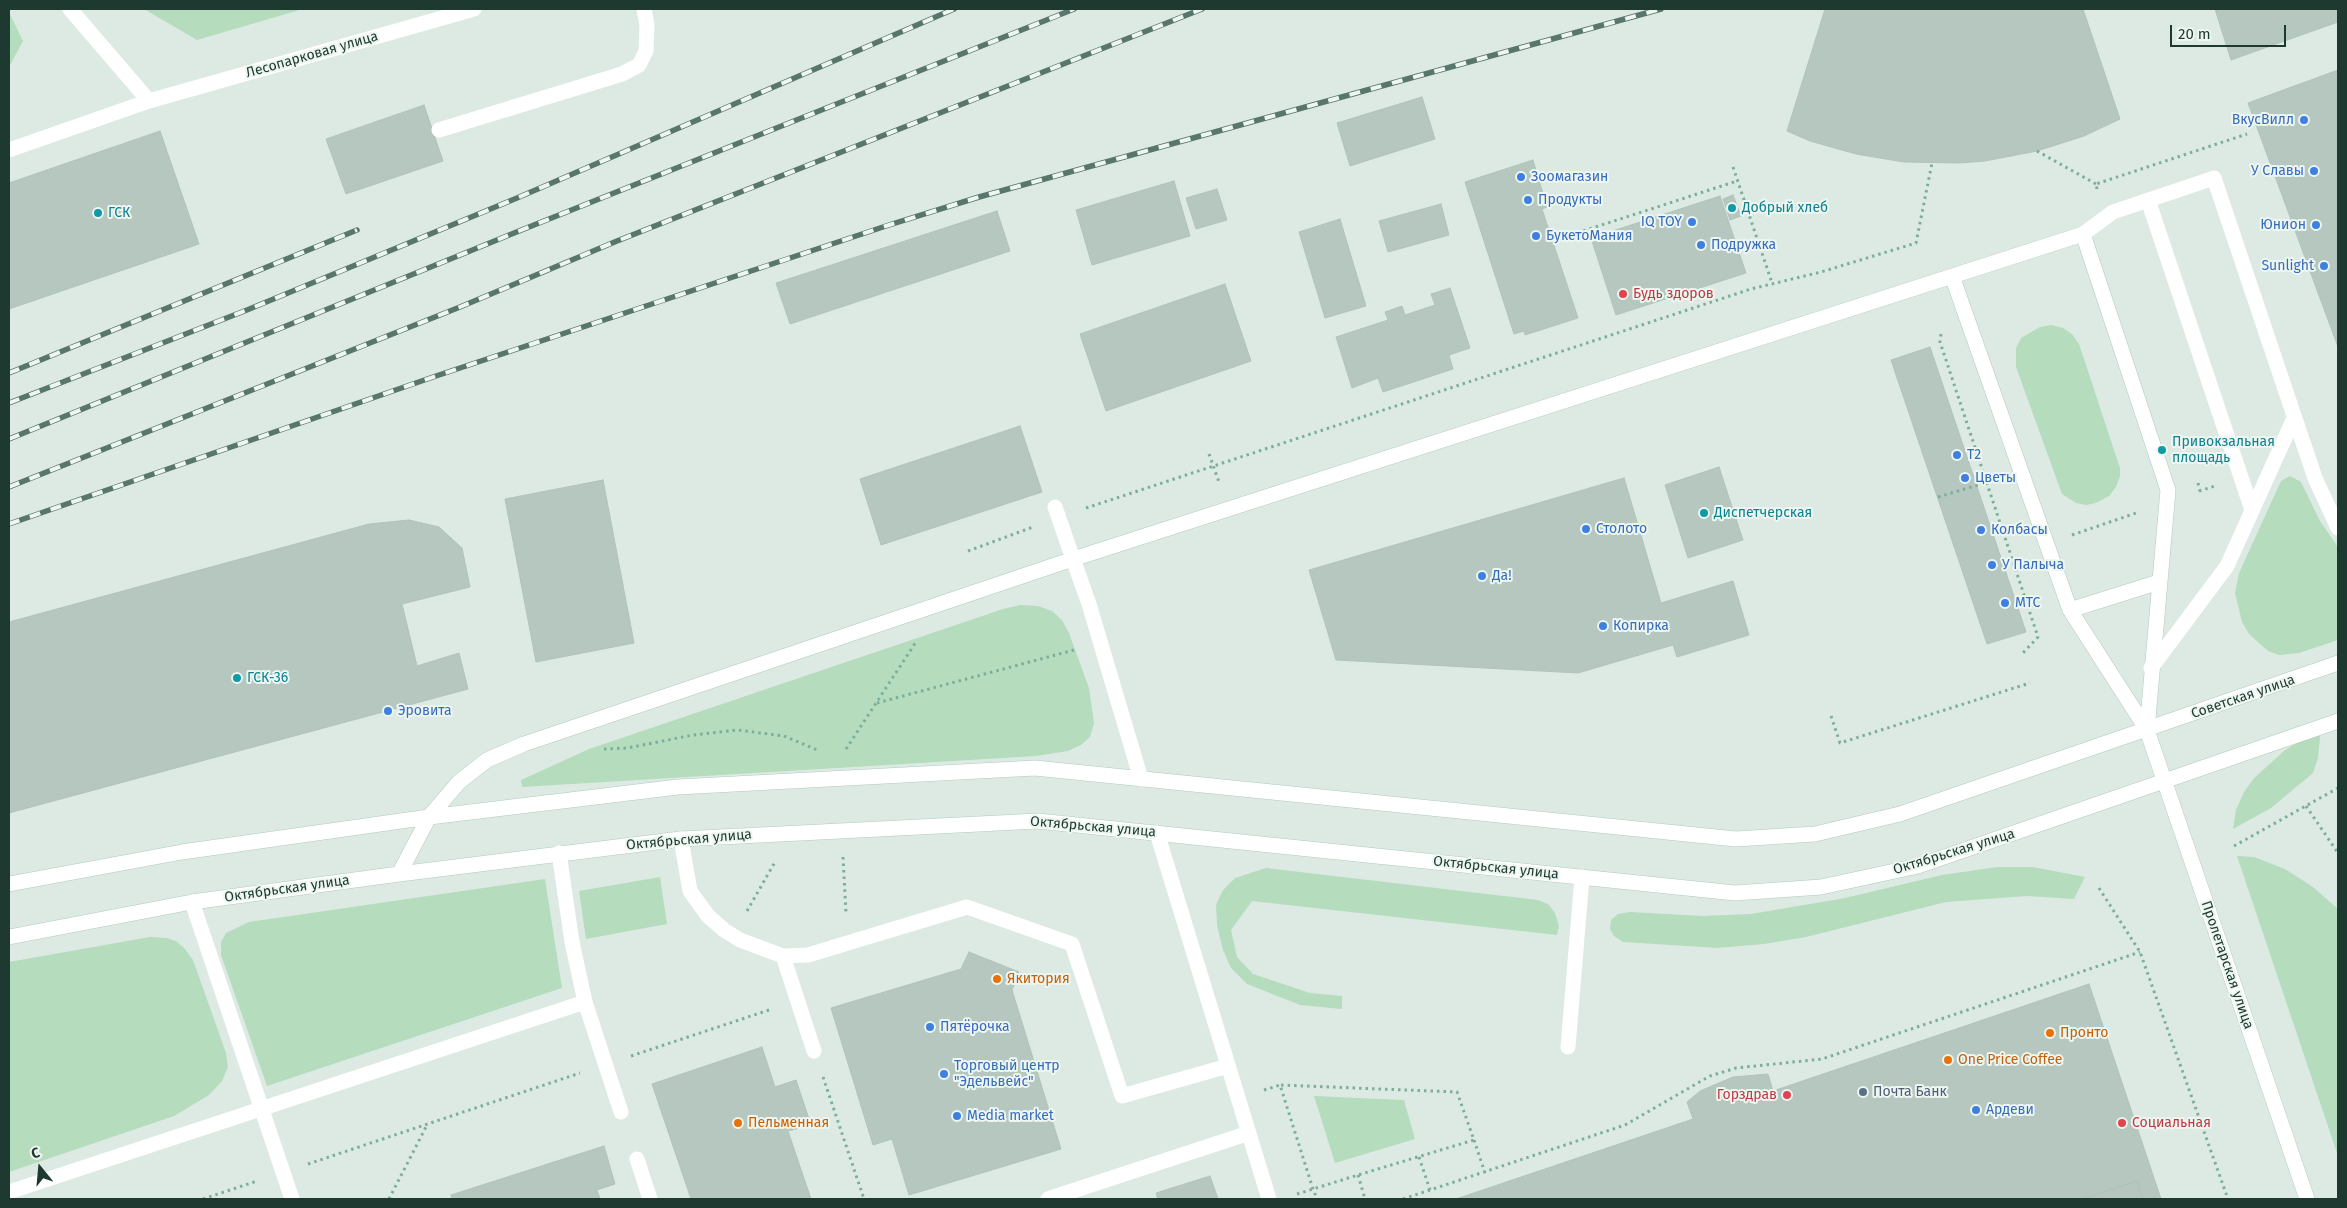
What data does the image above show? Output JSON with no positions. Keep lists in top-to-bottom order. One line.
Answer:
{"streets":{"main road":["Лесопарковая улица","Советская улица","Октябрьская улица","Пролетарская улица"]},"crossings":[["Советская улица","Пролетарская улица"],["Октябрьская улица","Пролетарская улица"]],"places":["ВкусВилл","У Славы","Зоомагазин","Продукты","Добрый хлеб","ГСК","IQ TOY","Юнион","БукетоМания","Подружка","Sunlight","Будь здоров","Привокзальная площадь","T2","Цветы","Диспетчерская","Столото","Колбасы","У Палыча","Да!","МТС","Копирка","ГСК-36","Эровита","Якитория","Пятёрочка","Пронто","One Price Coffee","Торговый центр \"Эдельвейс\"","Почта Банк","Горздрав","Ардеви","Media market","Пельменная","Социальная"],"scale_bar":"20 m","north":"top"}
